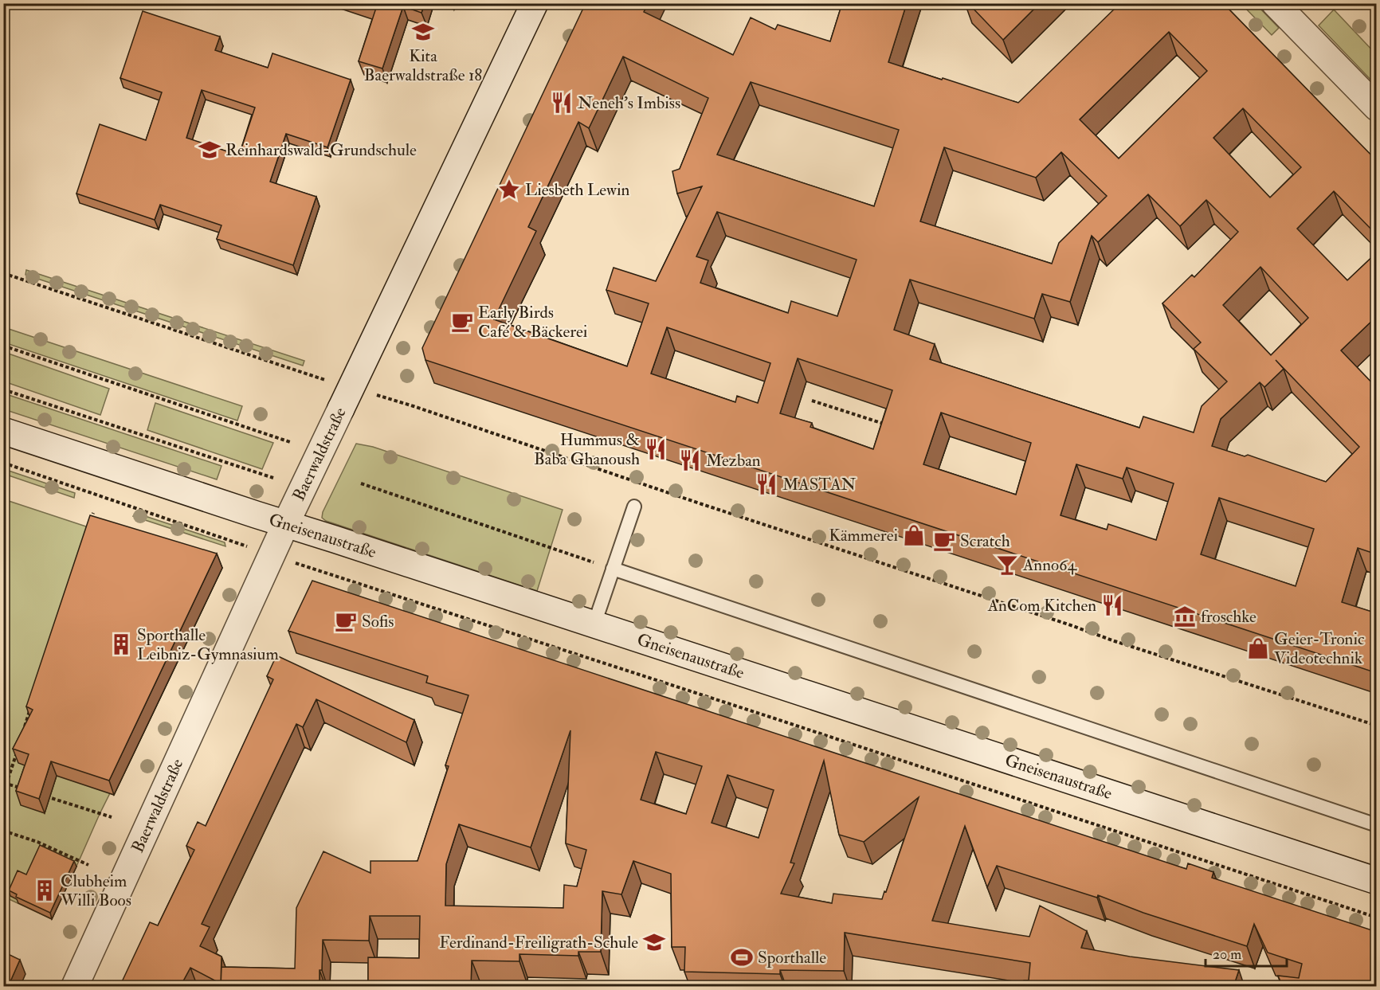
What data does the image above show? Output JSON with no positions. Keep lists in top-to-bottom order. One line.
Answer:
{"streets":{"main road":["Baerwaldstraße","Gneisenaustraße"]},"crossings":[["Baerwaldstraße","Gneisenaustraße"]],"places":{"school or university":["Kita Baerwaldstraße 18","Reinhardswald-Grundschule","Ferdinand-Freiligrath-Schule"],"restaurant":["Neneh's Imbiss","Hummus & Baba Ghanoush","Mezban","MASTAN","AnCom Kitchen"],"place":["Liesbeth Lewin"],"cafe":["Early Birds Café & Bäckerei","Scratch","Sofis"],"shop":["Kämmerei","Geier-Tronic Videotechnik"],"bar":["Anno64"],"museum":["froschke"],"building":["Sporthalle Leibniz-Gymnasium","Clubheim Willi Boos"],"sports":["Sporthalle"]},"scale_bar":"20 m"}
